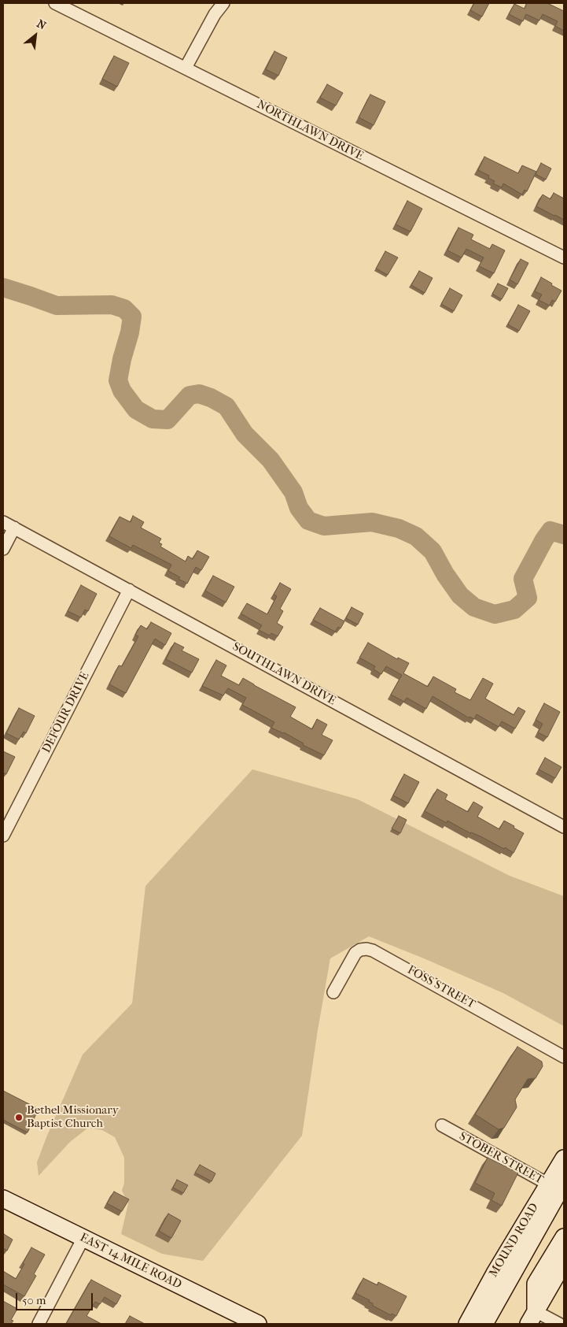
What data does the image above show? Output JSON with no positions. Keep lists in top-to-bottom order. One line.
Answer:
{"streets":{"main road":["MOUND ROAD","EAST 14 MILE ROAD"],"street":["NORTHLAWN DRIVE","SOUTHLAWN DRIVE","DEFOUR DRIVE","FOSS STREET","STOBER STREET"]},"crossings":[["SOUTHLAWN DRIVE","DEFOUR DRIVE"],["STOBER STREET","MOUND ROAD"]],"places":["Bethel Missionary Baptist Church"],"scale_bar":"50 m","north":"top right"}
